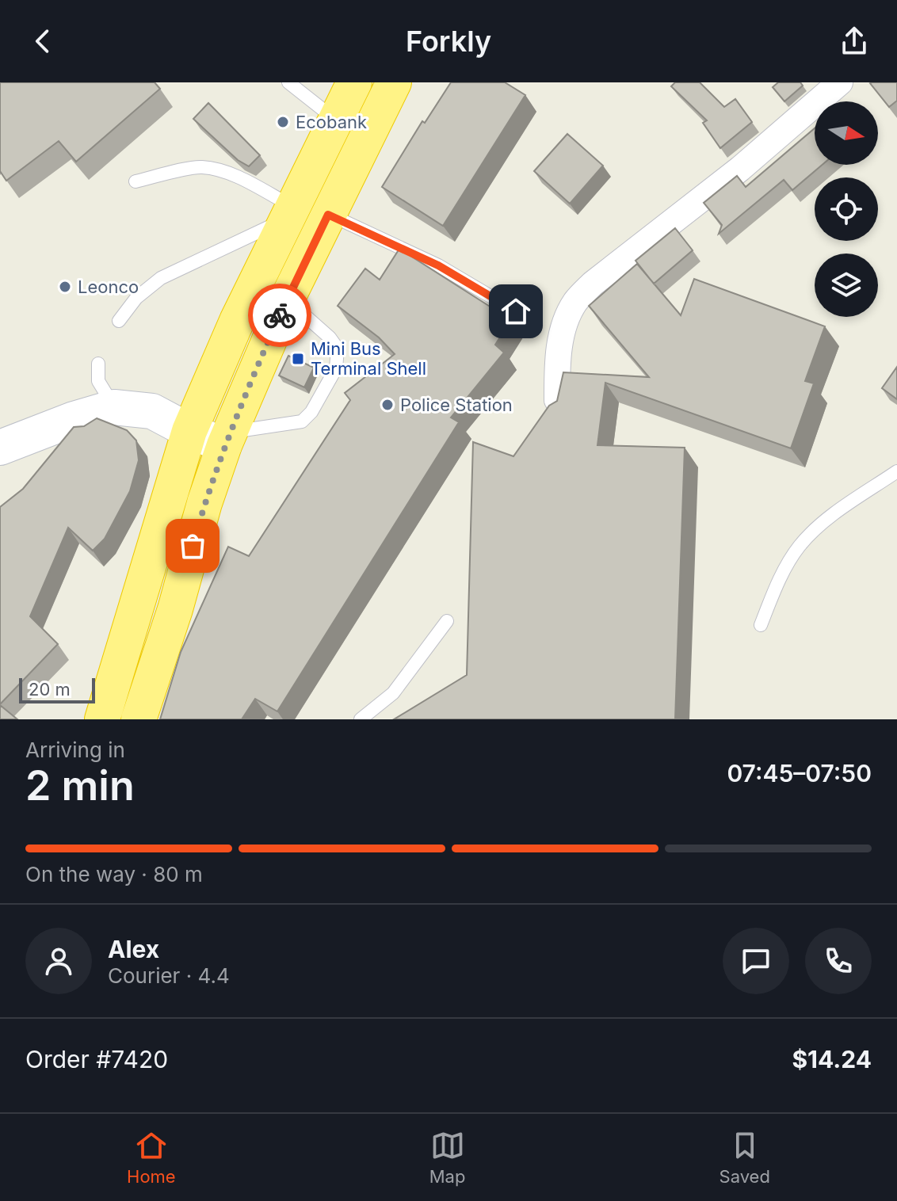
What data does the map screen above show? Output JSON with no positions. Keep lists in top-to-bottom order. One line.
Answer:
{"places":{"other":["Ecobank","Leonco","Police Station"],"transit":["Mini Bus Terminal Shell"]},"scale_bar":"20 m","north":"right","page":{"header":"Forkly","scale":"20 m","heading":["2 min","Arriving in","07:45–07:50"],"panel":["Alex","Courier · 4.4","Order #7420","$14.24"],"bar":"On the way · 80 m","tabs":["Home","Map","Saved"]}}
